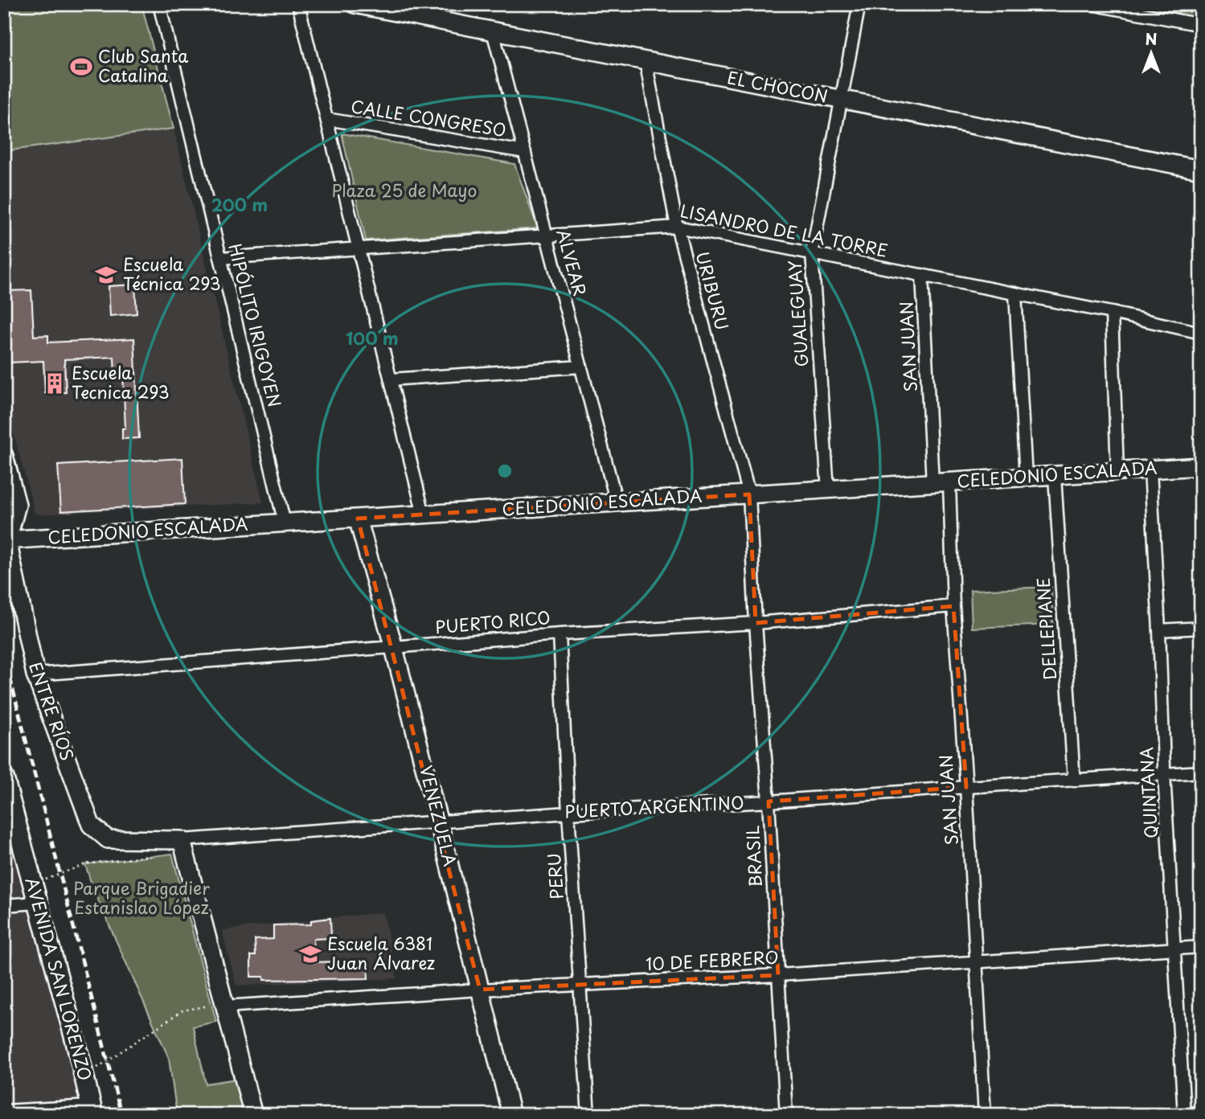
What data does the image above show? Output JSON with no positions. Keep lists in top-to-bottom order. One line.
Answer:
{"streets":{"main road":["AVENIDA SAN LORENZO"],"street":["EL CHOCON","CALLE CONGRESO","LISANDRO DE LA TORRE","ALVEAR","URIBURU","GUALEGUAY","HIPÓLITO IRIGOYEN","SAN JUAN","CELEDONIO ESCALADA","PUERTO RICO","DELLEPIANE","ENTRE RÍOS","QUINTANA","PUERTO ARGENTINO","VENEZUELA","BRASIL","PERU","10 DE FEBRERO"]},"crossings":[["EL CHOCON","ALVEAR"],["EL CHOCON","URIBURU"],["EL CHOCON","GUALEGUAY"],["CALLE CONGRESO","ALVEAR"],["LISANDRO DE LA TORRE","ALVEAR"],["LISANDRO DE LA TORRE","URIBURU"],["LISANDRO DE LA TORRE","GUALEGUAY"],["LISANDRO DE LA TORRE","HIPÓLITO IRIGOYEN"],["LISANDRO DE LA TORRE","SAN JUAN"],["ALVEAR","CELEDONIO ESCALADA"],["URIBURU","CELEDONIO ESCALADA"],["URIBURU","BRASIL"],["GUALEGUAY","CELEDONIO ESCALADA"],["HIPÓLITO IRIGOYEN","CELEDONIO ESCALADA"],["SAN JUAN","CELEDONIO ESCALADA"],["SAN JUAN","PUERTO RICO"],["SAN JUAN","PUERTO ARGENTINO"],["SAN JUAN","10 DE FEBRERO"],["CELEDONIO ESCALADA","DELLEPIANE"],["CELEDONIO ESCALADA","ENTRE RÍOS"],["CELEDONIO ESCALADA","QUINTANA"],["CELEDONIO ESCALADA","VENEZUELA"],["CELEDONIO ESCALADA","BRASIL"],["PUERTO RICO","ENTRE RÍOS"],["PUERTO RICO","VENEZUELA"],["PUERTO RICO","BRASIL"],["PUERTO RICO","PERU"],["DELLEPIANE","PUERTO ARGENTINO"],["ENTRE RÍOS","PUERTO ARGENTINO"],["QUINTANA","PUERTO ARGENTINO"],["QUINTANA","10 DE FEBRERO"],["PUERTO ARGENTINO","VENEZUELA"],["PUERTO ARGENTINO","BRASIL"],["PUERTO ARGENTINO","PERU"],["VENEZUELA","10 DE FEBRERO"],["BRASIL","10 DE FEBRERO"],["PERU","10 DE FEBRERO"]],"parks":["Plaza 25 de Mayo","Parque Brigadier Estanislao López"],"places":{"sports":["Club Santa Catalina"],"school or university":["Escuela Técnica 293","Escuela 6381 Juan Álvarez"],"building":["Escuela Tecnica 293"]},"north":"top","rings":["200 m","100 m"]}
